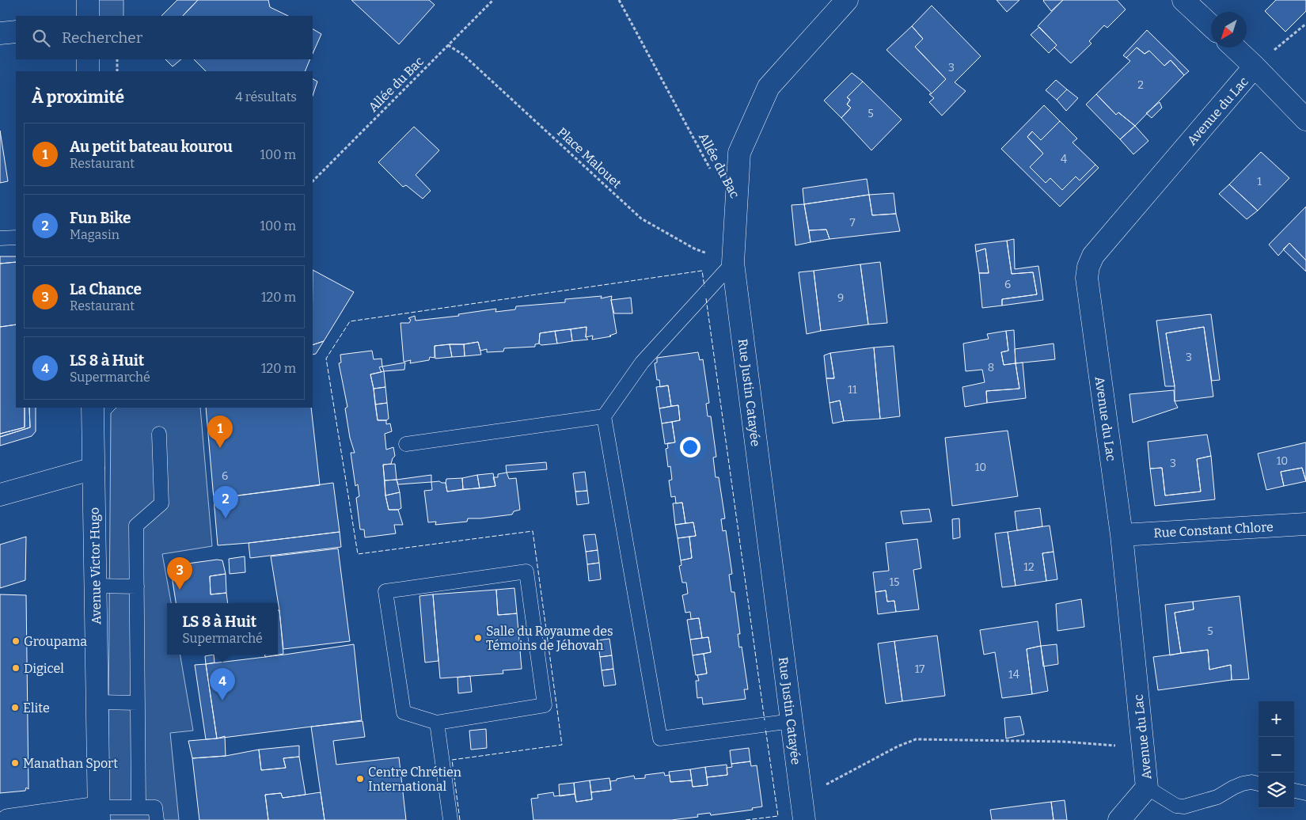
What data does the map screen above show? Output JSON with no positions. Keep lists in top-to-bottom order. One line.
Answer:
{"streets":{"street":["Avenue du Lac","Rue Justin Catayée","Rue Constant Chlore","Avenue Victor Hugo"],"path":["Allée du Bac","Place Malouet"]},"crossings":[["Allée du Bac","Place Malouet"],["Avenue du Lac","Rue Constant Chlore"],["Place Malouet","Rue Justin Catayée"]],"places":["Salle du Royaume des Témoins de Jéhovah","Groupama","Digicel","Elite","Manathan Sport","Centre Chrétien International"],"house_numbers":["3","2","5","4","1","7","6","9","3","8","11","10","3","10","6","12","15","5","17","14"],"north":"bottom left","page":{"search":"Rechercher","heading":["À proximité","4 résultats"],"list":[{"mark":"1","name":"Au petit bateau kourou","note":"Restaurant","value":"100 m"},{"mark":"2","name":"Fun Bike","note":"Magasin","value":"100 m"},{"mark":"3","name":"La Chance","note":"Restaurant","value":"120 m"},{"mark":"4","name":"LS 8 à Huit","note":"Supermarché","value":"120 m"}],"pins":["1","2","3","4"],"popup":["LS 8 à Huit","Supermarché"],"map_buttons":["+","−"]}}
